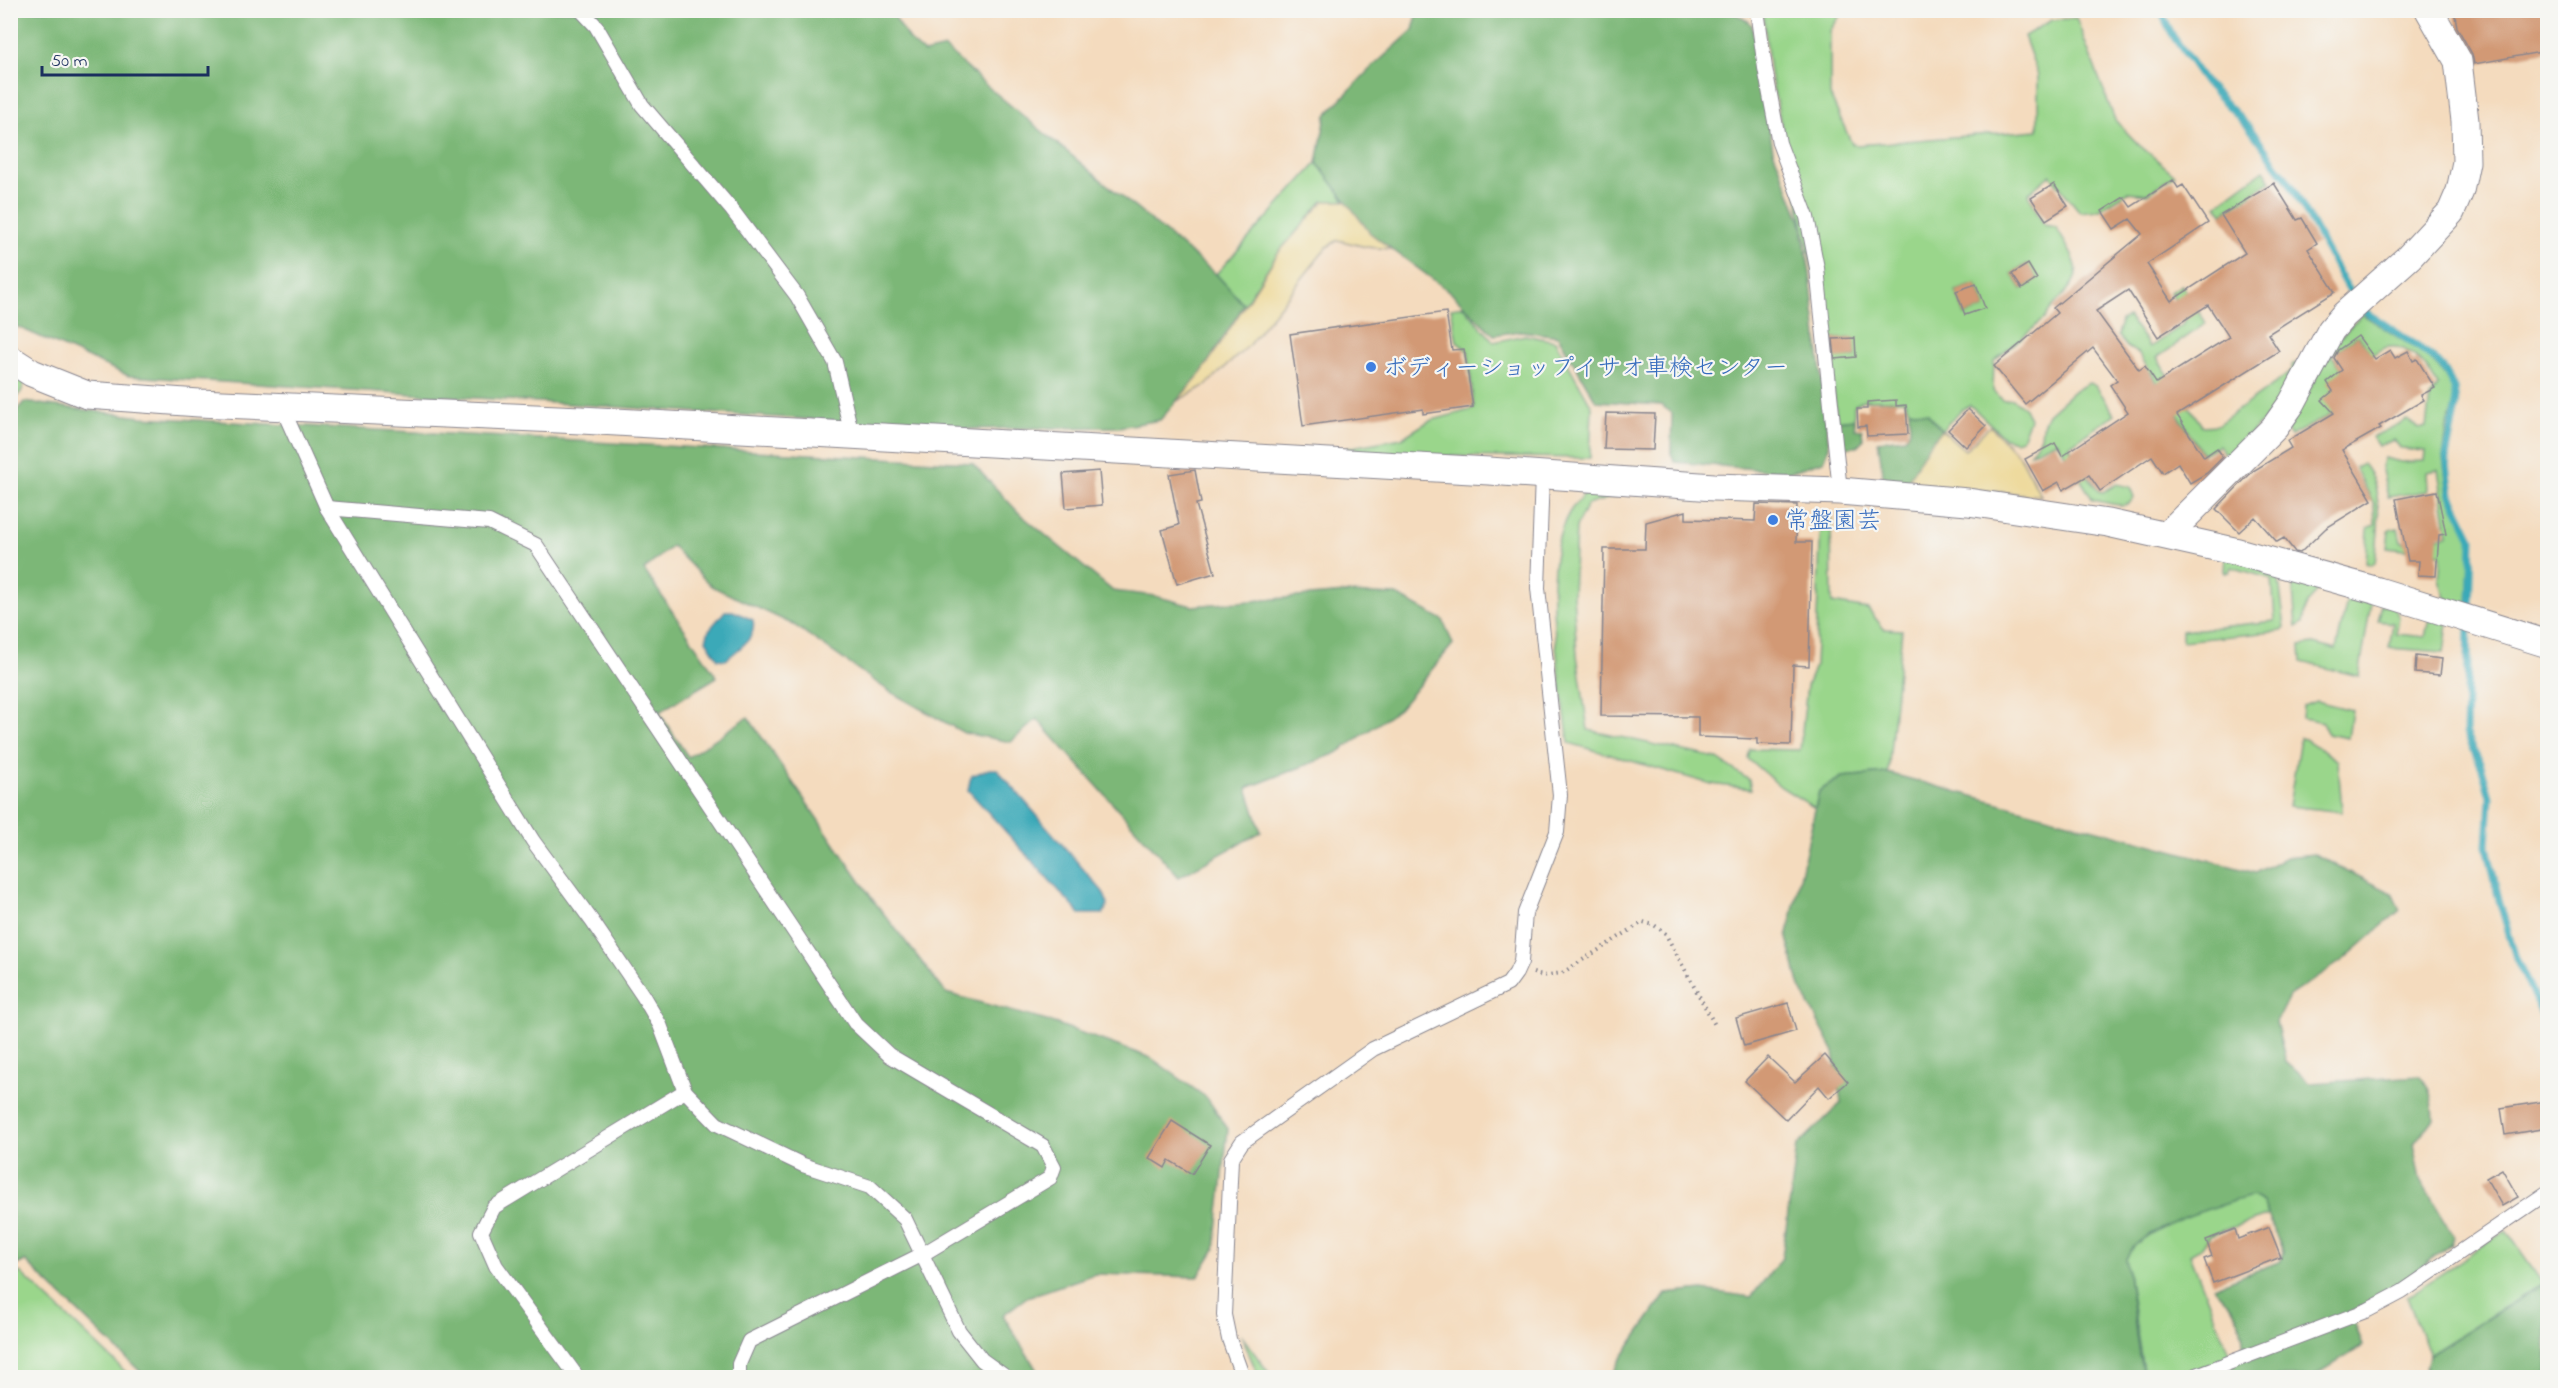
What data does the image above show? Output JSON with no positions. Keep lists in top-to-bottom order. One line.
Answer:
{"places":["ボディーショップイサオ車検センター","常盤園芸"],"scale_bar":"50 m"}
